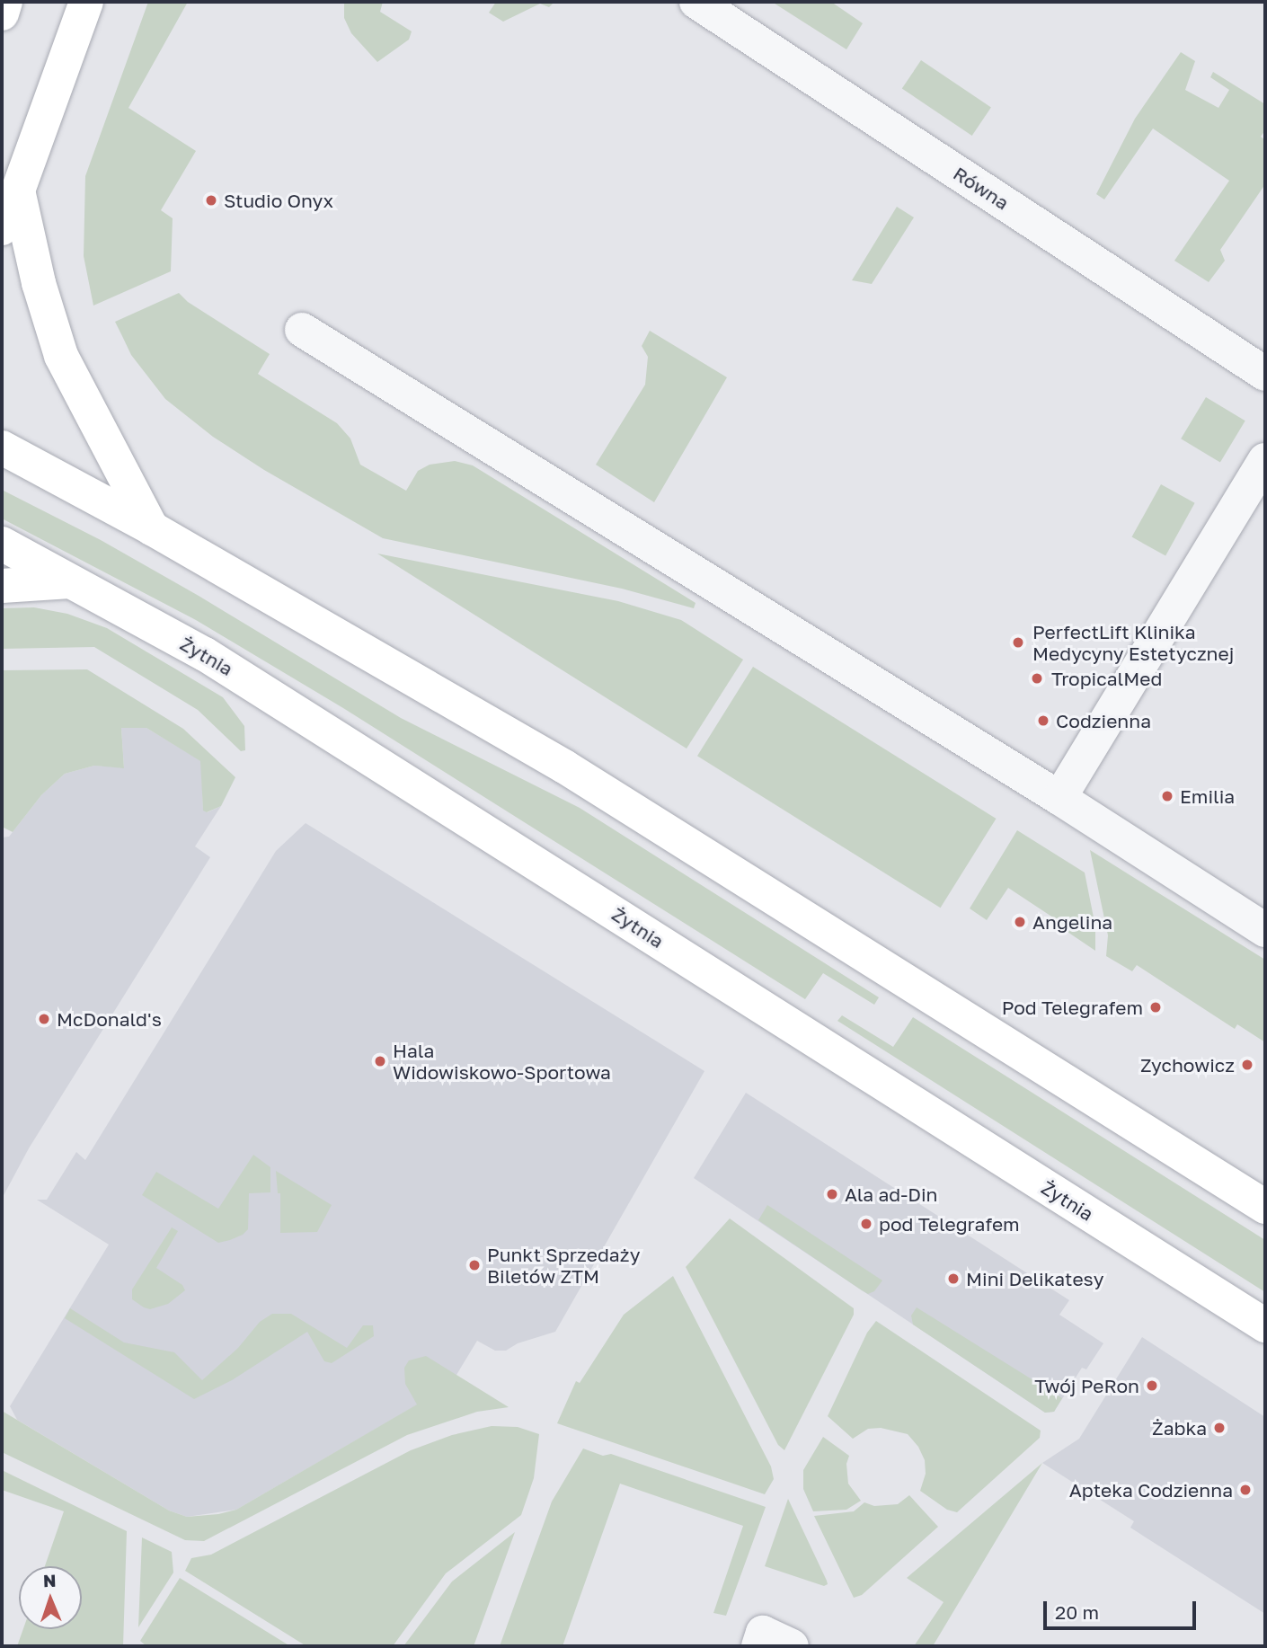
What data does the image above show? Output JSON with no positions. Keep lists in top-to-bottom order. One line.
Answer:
{"streets":{"street":["Równa","Żytnia"]},"places":["Studio Onyx","PerfectLift Klinika Medycyny Estetycznej","TropicalMed","Codzienna","Emilia","Angelina","Pod Telegrafem","McDonald's","Hala Widowiskowo-Sportowa","Zychowicz","Ala ad-Din","pod Telegrafem","Punkt Sprzedaży Biletów ZTM","Mini Delikatesy","Twój PeRon","Żabka","Apteka Codzienna"],"scale_bar":"20 m","north":"top"}
